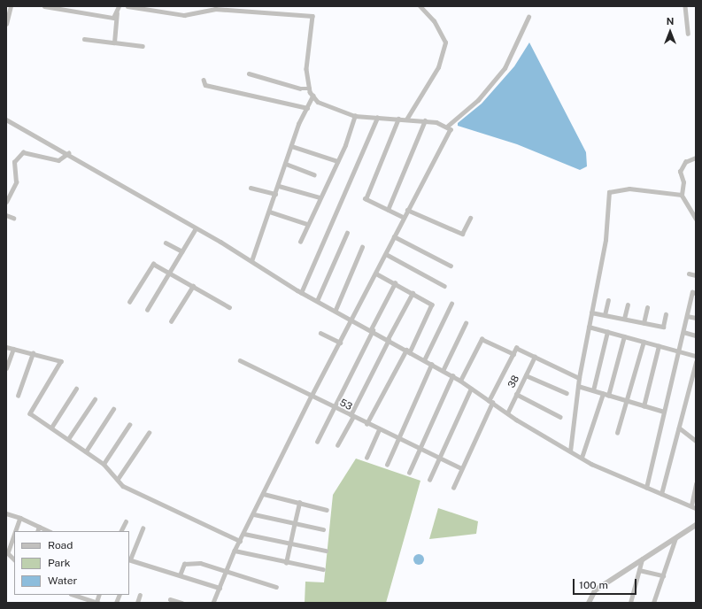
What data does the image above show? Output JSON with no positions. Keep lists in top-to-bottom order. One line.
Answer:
{"streets":{"street":["38","53"]},"legend":["Road","Park","Water"],"scale_bar":"100 m","north":"top"}
